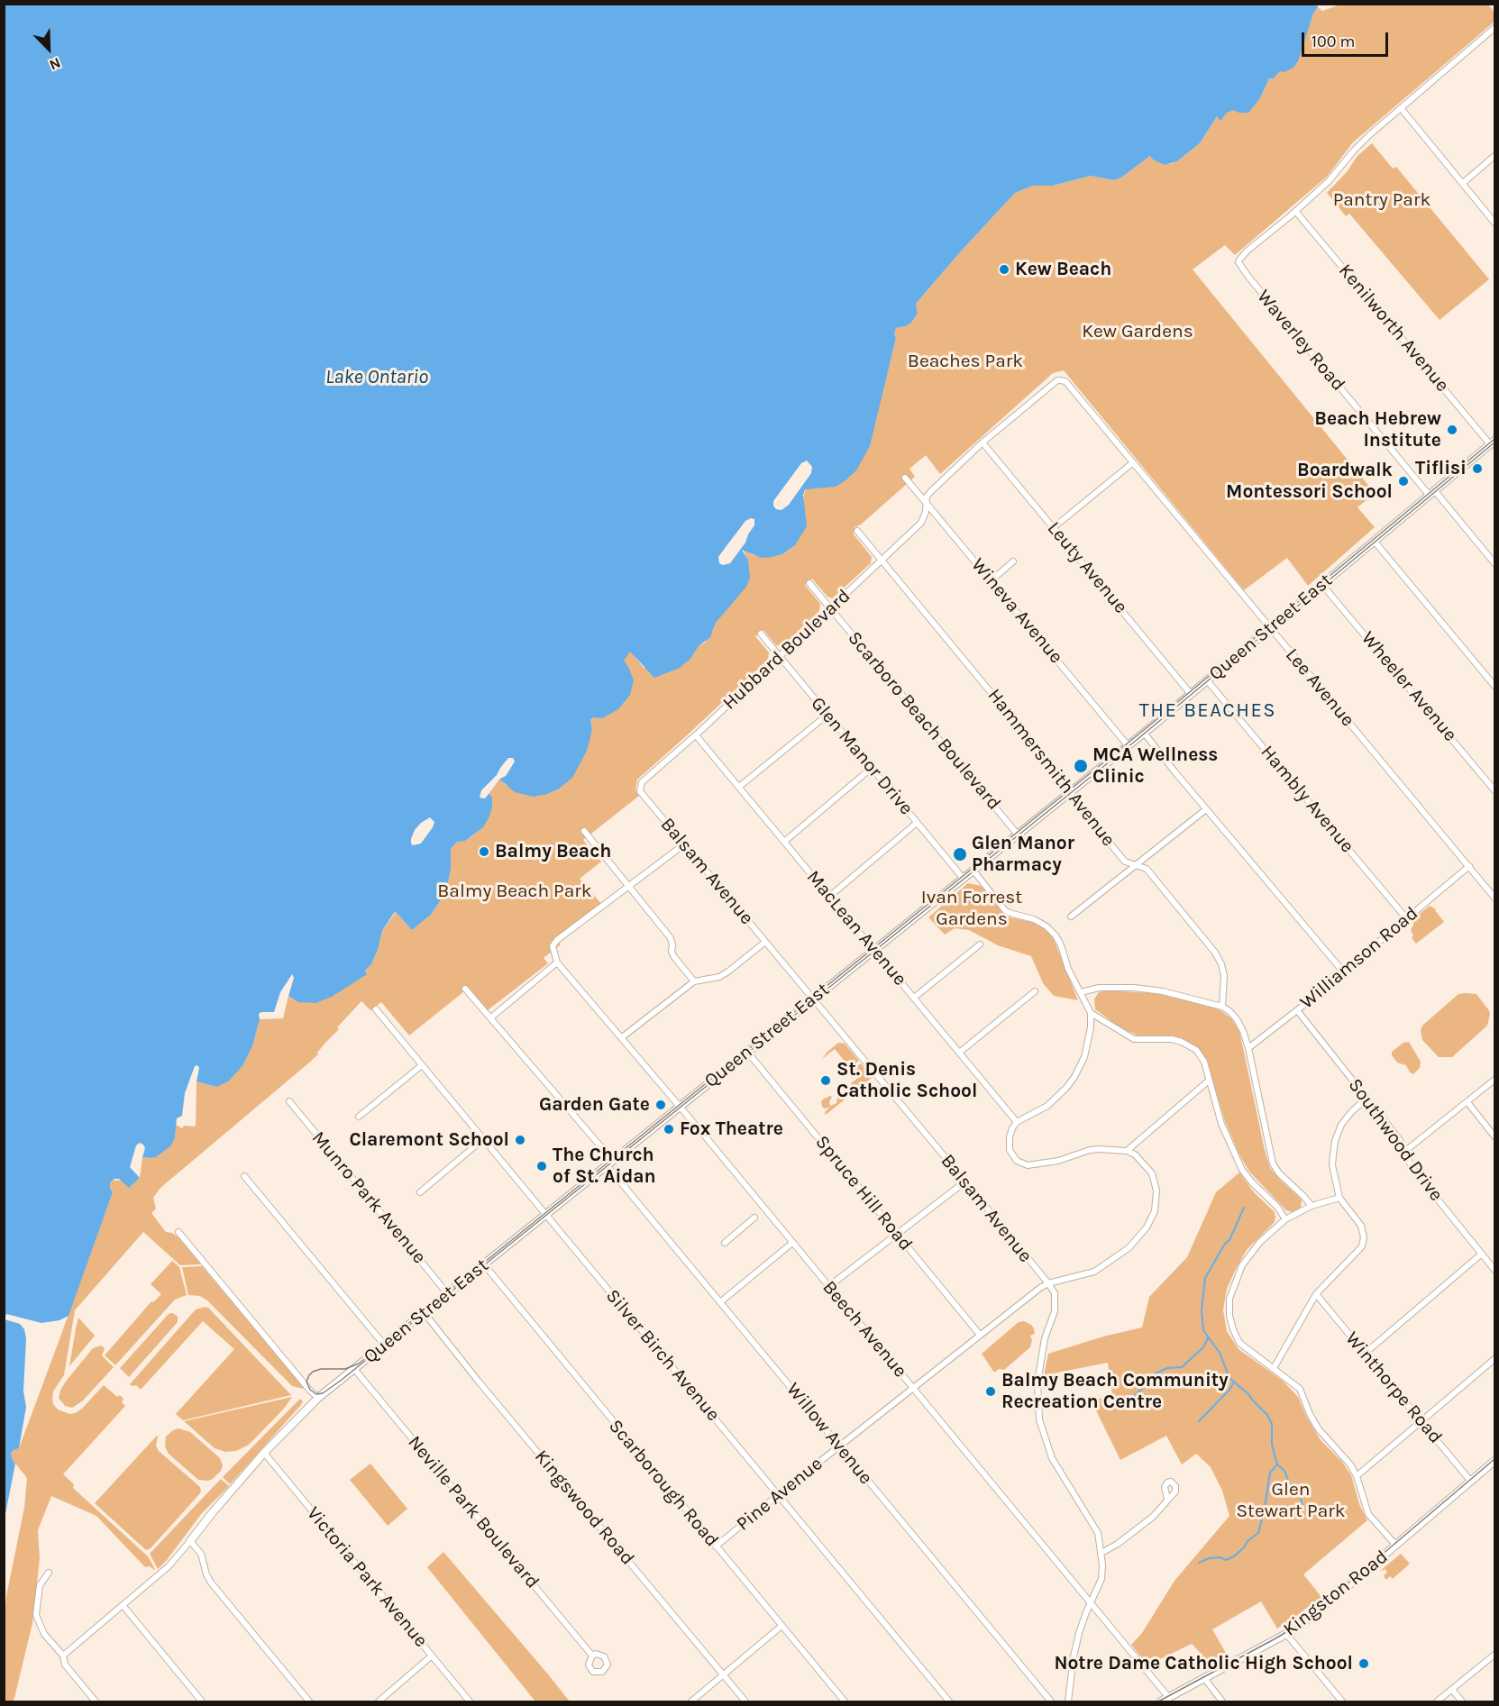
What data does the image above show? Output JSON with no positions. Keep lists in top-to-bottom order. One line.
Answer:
{"streets":{"main road":["Queen Street East","Kingston Road"],"street":["Kenilworth Avenue","Waverley Road","Leuty Avenue","Wineva Avenue","Hubbard Boulevard","Wheeler Avenue","Lee Avenue","Scarboro Beach Boulevard","Glen Manor Drive","Hammersmith Avenue","Hambly Avenue","Balsam Avenue","MacLean Avenue","Williamson Road","Southwood Drive","Spruce Hill Road","Munro Park Avenue","Beech Avenue","Silver Birch Avenue","Winthorpe Road","Willow Avenue","Scarborough Road","Pine Avenue","Kingswood Road","Neville Park Boulevard","Victoria Park Avenue"]},"crossings":[["Kenilworth Avenue","Waverley Road"],["Kenilworth Avenue","Queen Street East"],["Waverley Road","Queen Street East"],["Leuty Avenue","Queen Street East"],["Leuty Avenue","Hubbard Boulevard"],["Wineva Avenue","Queen Street East"],["Wineva Avenue","Hubbard Boulevard"],["Queen Street East","Wheeler Avenue"],["Queen Street East","Lee Avenue"],["Queen Street East","Scarboro Beach Boulevard"],["Queen Street East","Glen Manor Drive"],["Queen Street East","Hammersmith Avenue"],["Queen Street East","Hambly Avenue"],["Queen Street East","Balsam Avenue"],["Queen Street East","MacLean Avenue"],["Queen Street East","Spruce Hill Road"],["Queen Street East","Munro Park Avenue"],["Queen Street East","Beech Avenue"],["Queen Street East","Silver Birch Avenue"],["Queen Street East","Willow Avenue"],["Queen Street East","Scarborough Road"],["Queen Street East","Kingswood Road"],["Queen Street East","Neville Park Boulevard"],["Queen Street East","Victoria Park Avenue"],["Hubbard Boulevard","Lee Avenue"],["Hubbard Boulevard","Scarboro Beach Boulevard"],["Hubbard Boulevard","Glen Manor Drive"],["Hubbard Boulevard","Hammersmith Avenue"],["Hubbard Boulevard","Balsam Avenue"],["Hubbard Boulevard","MacLean Avenue"],["Lee Avenue","Williamson Road"],["Hambly Avenue","Williamson Road"],["Balsam Avenue","Beech Avenue"],["Balsam Avenue","Pine Avenue"],["Williamson Road","Southwood Drive"],["Spruce Hill Road","Pine Avenue"],["Beech Avenue","Pine Avenue"],["Beech Avenue","Kingston Road"],["Silver Birch Avenue","Pine Avenue"],["Winthorpe Road","Kingston Road"],["Willow Avenue","Pine Avenue"],["Scarborough Road","Pine Avenue"]],"districts":["THE BEACHES"],"water":["Lake Ontario"],"parks":["Pantry Park","Kew Gardens","Beaches Park","Balmy Beach Park","Ivan Forrest Gardens","Glen Stewart Park"],"places":["Kew Beach","Beach Hebrew Institute","Tiflisi","Boardwalk Montessori School","MCA Wellness Clinic","Balmy Beach","Glen Manor Pharmacy","St. Denis Catholic School","Garden Gate","Fox Theatre","Claremont School","The Church of St. Aidan","Balmy Beach Community Recreation Centre","Notre Dame Catholic High School"],"scale_bar":"100 m","north":"bottom right"}
